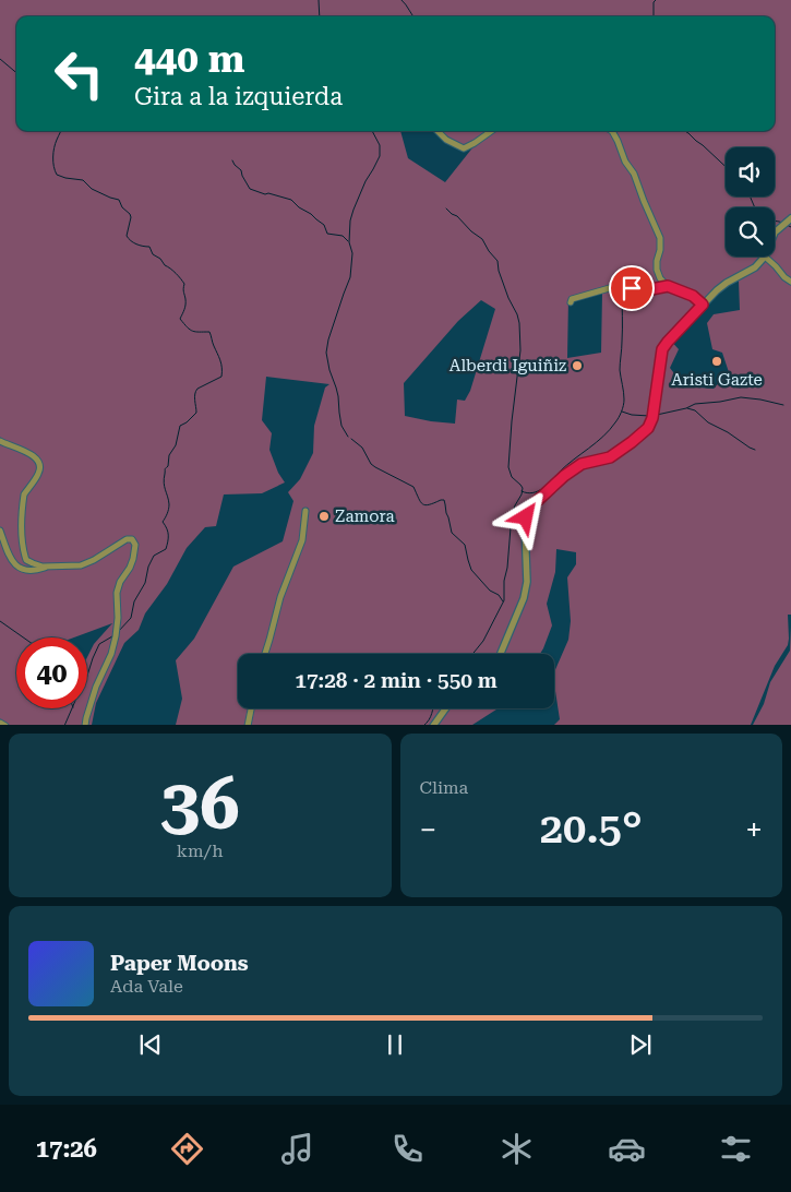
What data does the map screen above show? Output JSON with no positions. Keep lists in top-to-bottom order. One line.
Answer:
{"places":["Aristi Gazte","Alberdi Iguiñiz","Zamora"],"page":{"turn":["440 m","Gira a la izquierda"],"limit":"40","trip":"17:28 · 2 min · 550 m","tile":[["36","km/h"],"Clima"],"heat":["−","20.5°","+"],"song":["Paper Moons","Ada Vale"],"tabs":"17:26"}}
